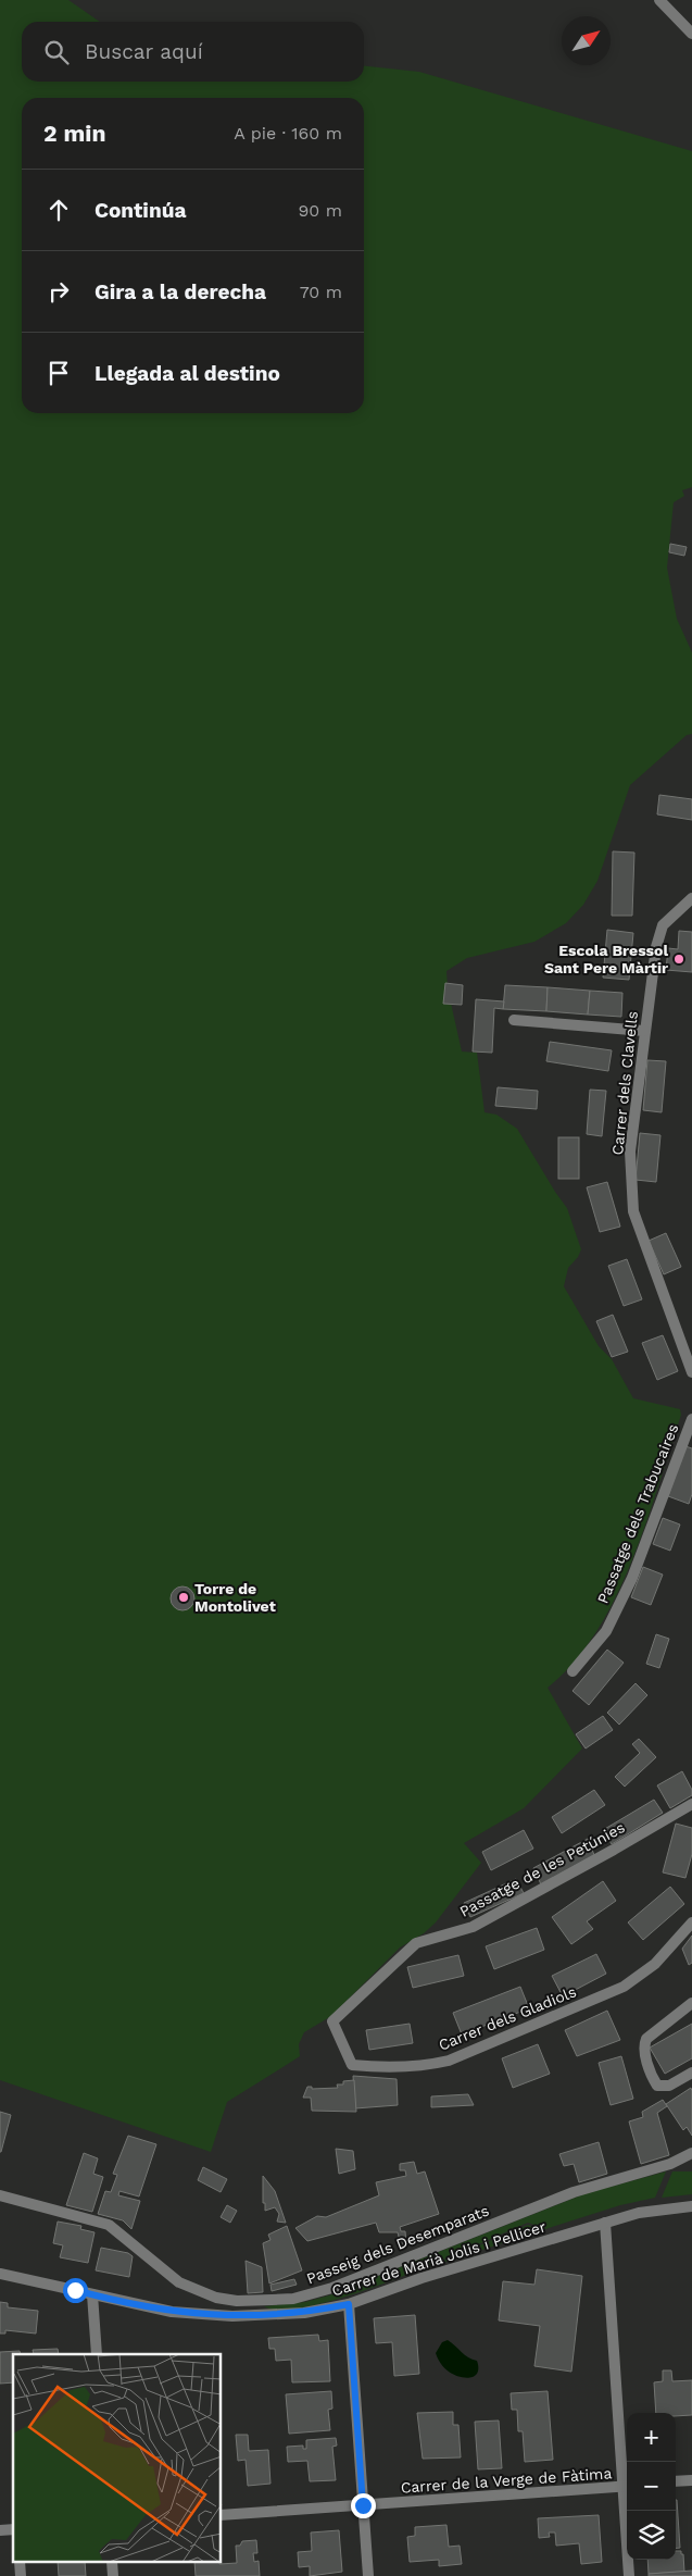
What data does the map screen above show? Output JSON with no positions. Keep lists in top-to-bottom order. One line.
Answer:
{"streets":{"street":["Carrer dels Clavells","Passatge dels Trabucaires","Passatge de les Petúnies","Carrer dels Gladiols","Passeig dels Desemparats","Carrer de Marià Jolis i Pellicer","Carrer de la Verge de Fàtima"]},"crossings":[["Passatge de les Petúnies","Carrer dels Gladiols"]],"places":["Escola Bressol Sant Pere Màrtir","Torre de Montolivet"],"north":"top right","page":{"search":"Buscar aquí","heading":["2 min","A pie · 160 m"],"list":[["Continúa","90 m"],["Gira a la derecha","70 m"],"Llegada al destino"],"map_buttons":["+","−"]}}
